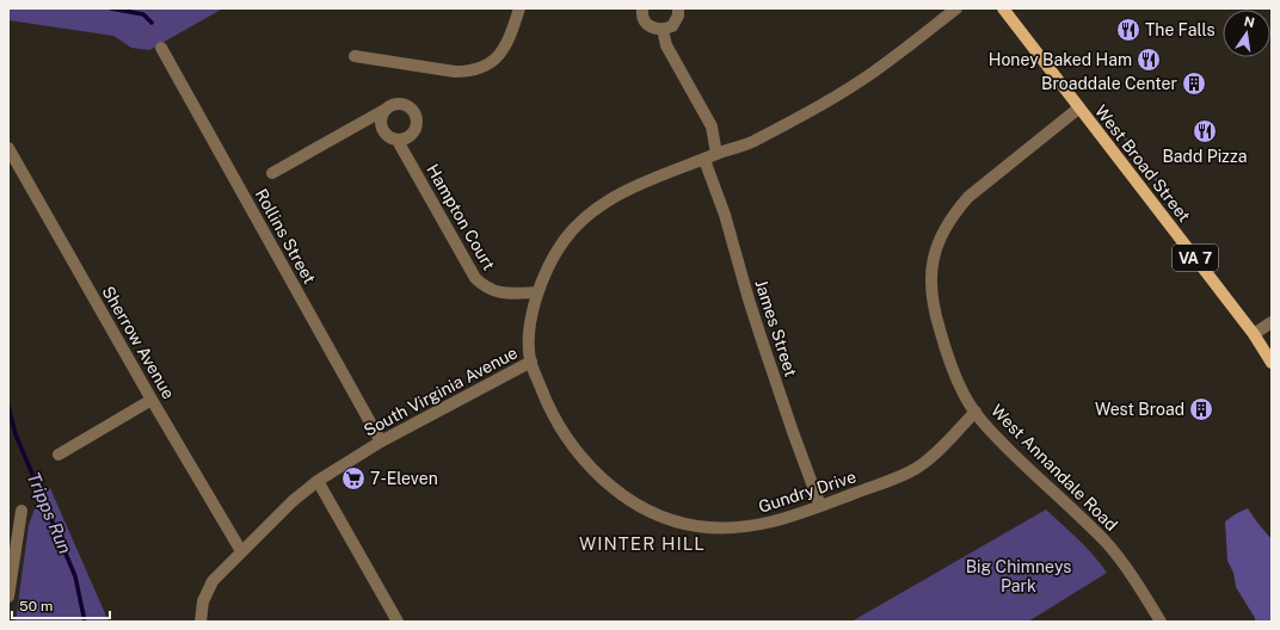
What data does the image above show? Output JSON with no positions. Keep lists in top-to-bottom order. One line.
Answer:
{"streets":{"main road":["West Broad Street","VA 7"],"street":["Hampton Court","Rollins Street","James Street","Sherrow Avenue","South Virginia Avenue","West Annandale Road","Gundry Drive"]},"crossings":[["West Broad Street","West Annandale Road"],["Hampton Court","South Virginia Avenue"],["Rollins Street","South Virginia Avenue"],["James Street","South Virginia Avenue"],["James Street","Gundry Drive"],["Sherrow Avenue","South Virginia Avenue"],["South Virginia Avenue","Gundry Drive"],["West Annandale Road","Gundry Drive"]],"districts":["WINTER HILL"],"water":["Tripps Run"],"parks":["Big Chimneys Park"],"places":{"restaurant":["The Falls","Honey Baked Ham","Badd Pizza"],"building":["Broaddale Center","West Broad"],"supermarket":["7-Eleven"]},"scale_bar":"50 m","north":"top"}
